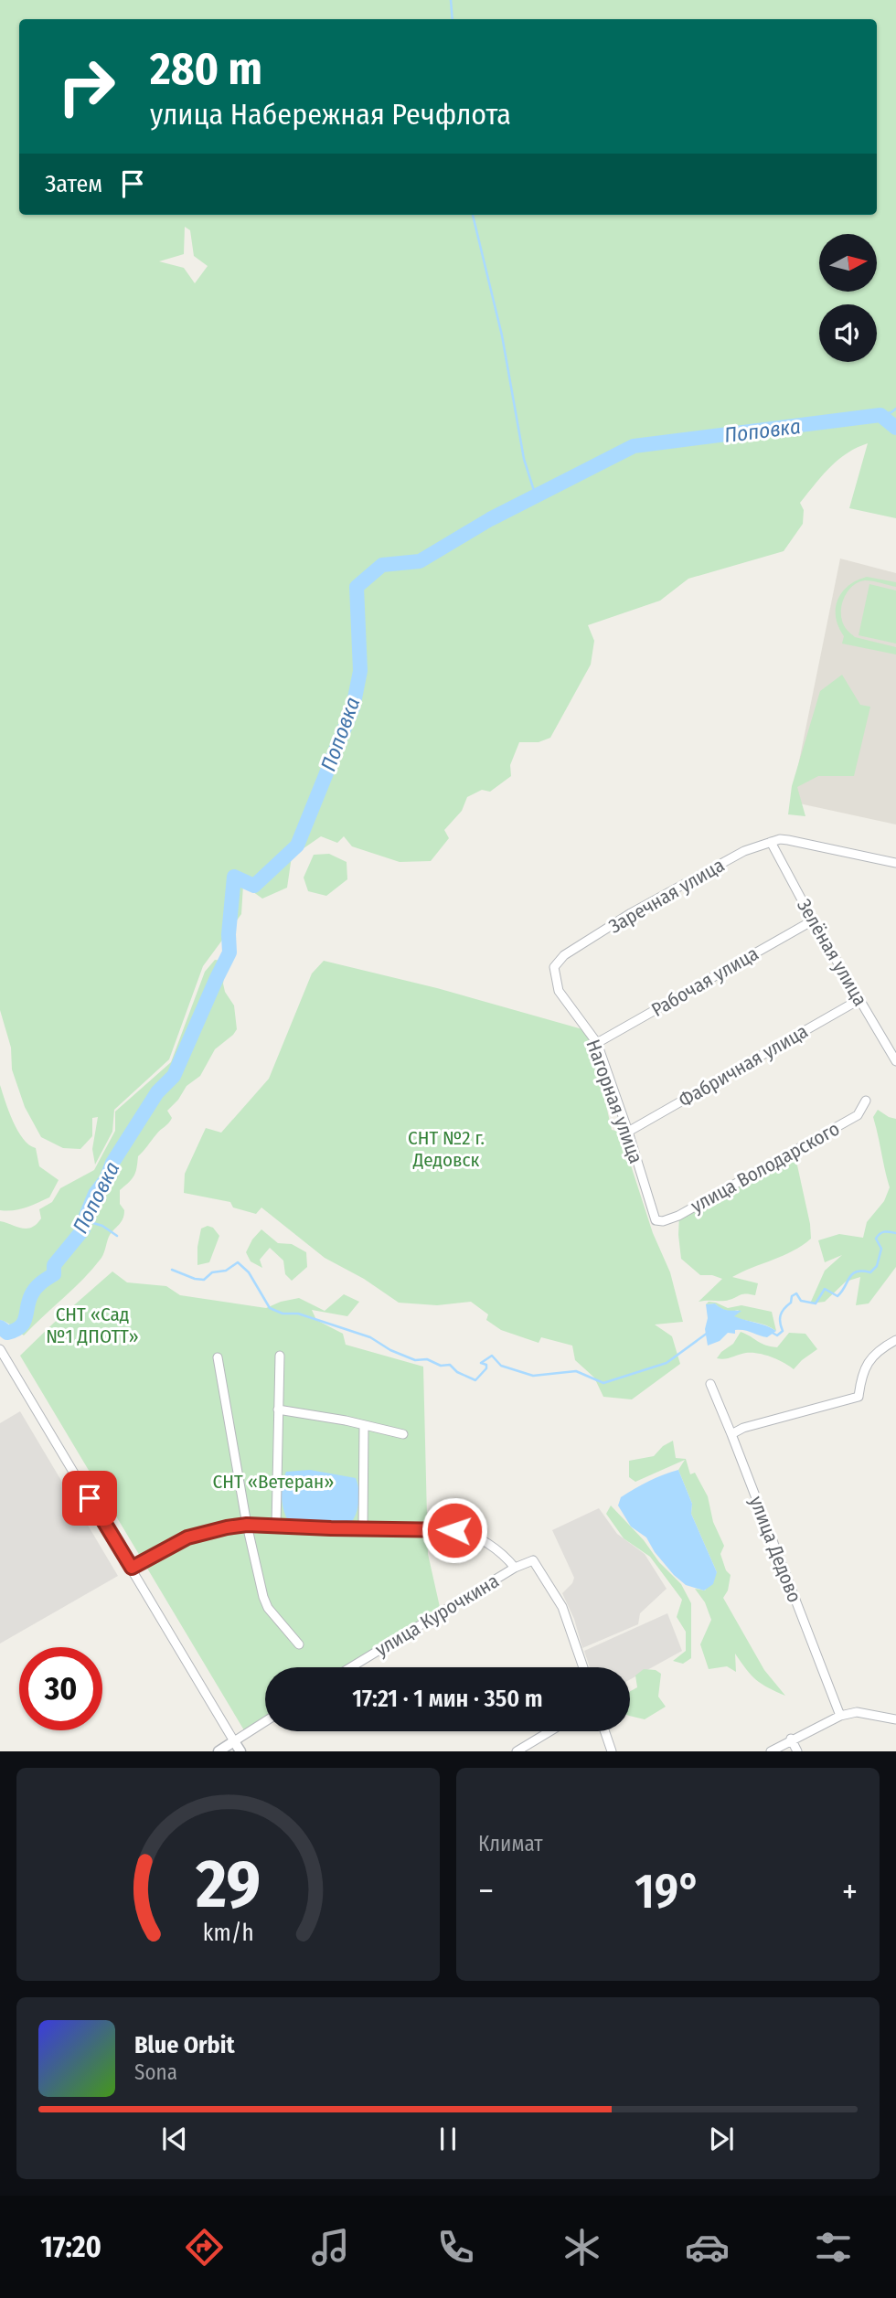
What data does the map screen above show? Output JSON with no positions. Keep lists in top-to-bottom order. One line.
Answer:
{"streets":{"street":["Заречная улица","Зелёная улица","Рабочая улица","Фабричная улица","Нагорная улица","улица Володарского","улица Дедово","улица Курочкина"]},"crossings":[["Заречная улица","Зелёная улица"],["Заречная улица","Нагорная улица"],["Зелёная улица","Рабочая улица"],["Зелёная улица","Фабричная улица"],["Рабочая улица","Нагорная улица"],["Фабричная улица","Нагорная улица"],["Нагорная улица","улица Володарского"]],"water":["Поповка"],"parks":["СНТ №2 г. Дедовск","СНТ «Сад №1 ДПОТТ»","СНТ «Ветеран»"],"north":"right","page":{"turn":["280 m","улица Набережная Речфлота"],"then":"Затем","limit":"30","trip":"17:21 · 1 мин · 350 m","tile":"Климат","heat":["−","19°","+"],"song":["Blue Orbit","Sona"],"tabs":"17:20","gauge":["29","km/h"]}}
